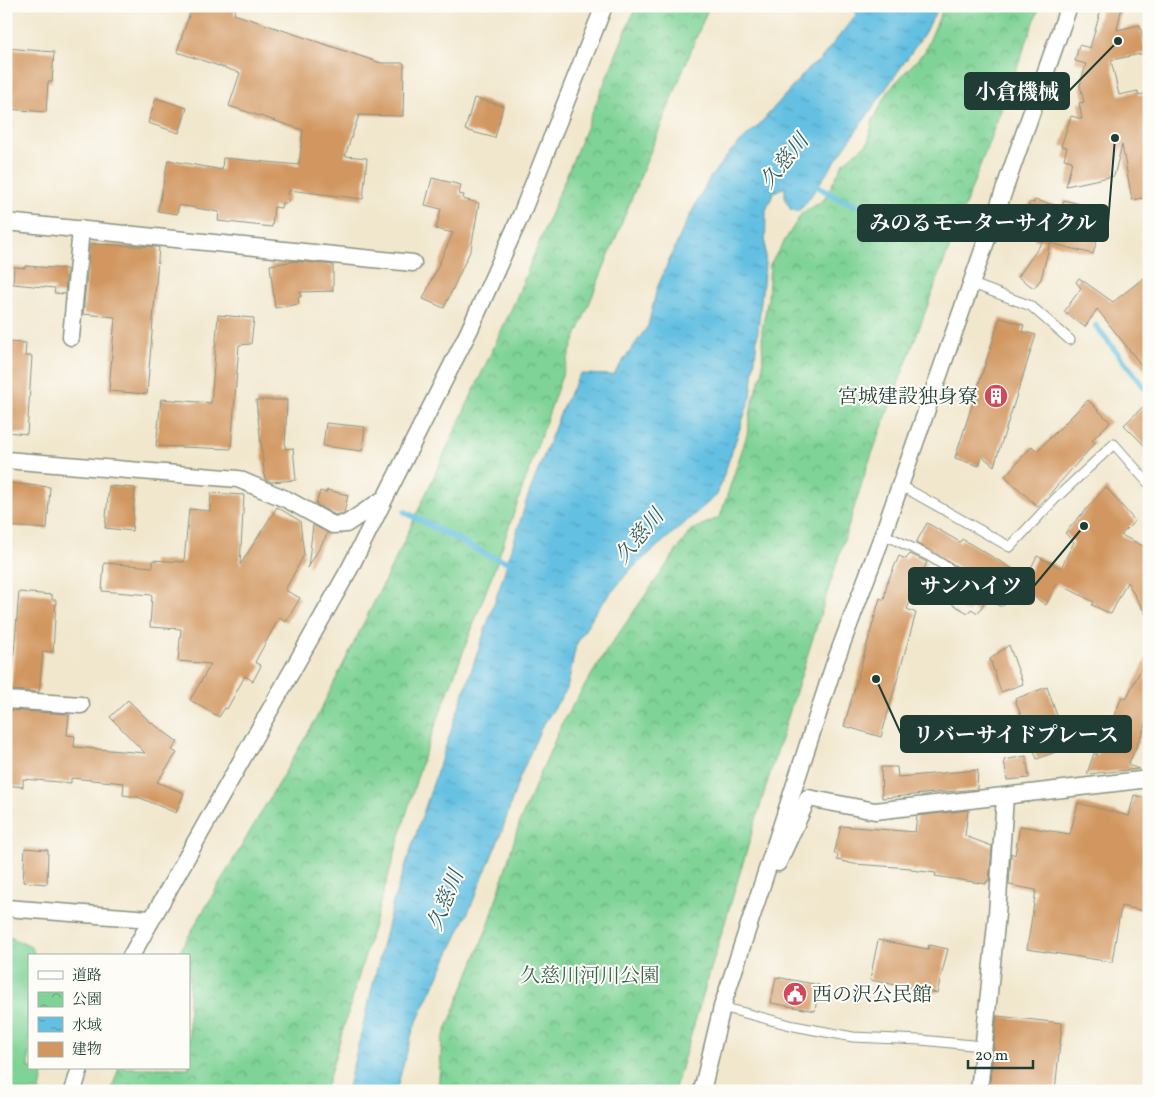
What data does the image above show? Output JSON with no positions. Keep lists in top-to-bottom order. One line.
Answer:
{"water":["久慈川"],"parks":["久慈川河川公園"],"places":{"other":["小倉機械","みのるモーターサイクル","サンハイツ","リバーサイドプレース"],"building":["宮城建設独身寮"],"public building":["西の沢公民館"]},"legend":["道路","公園","水域","建物"],"scale_bar":"20 m"}
